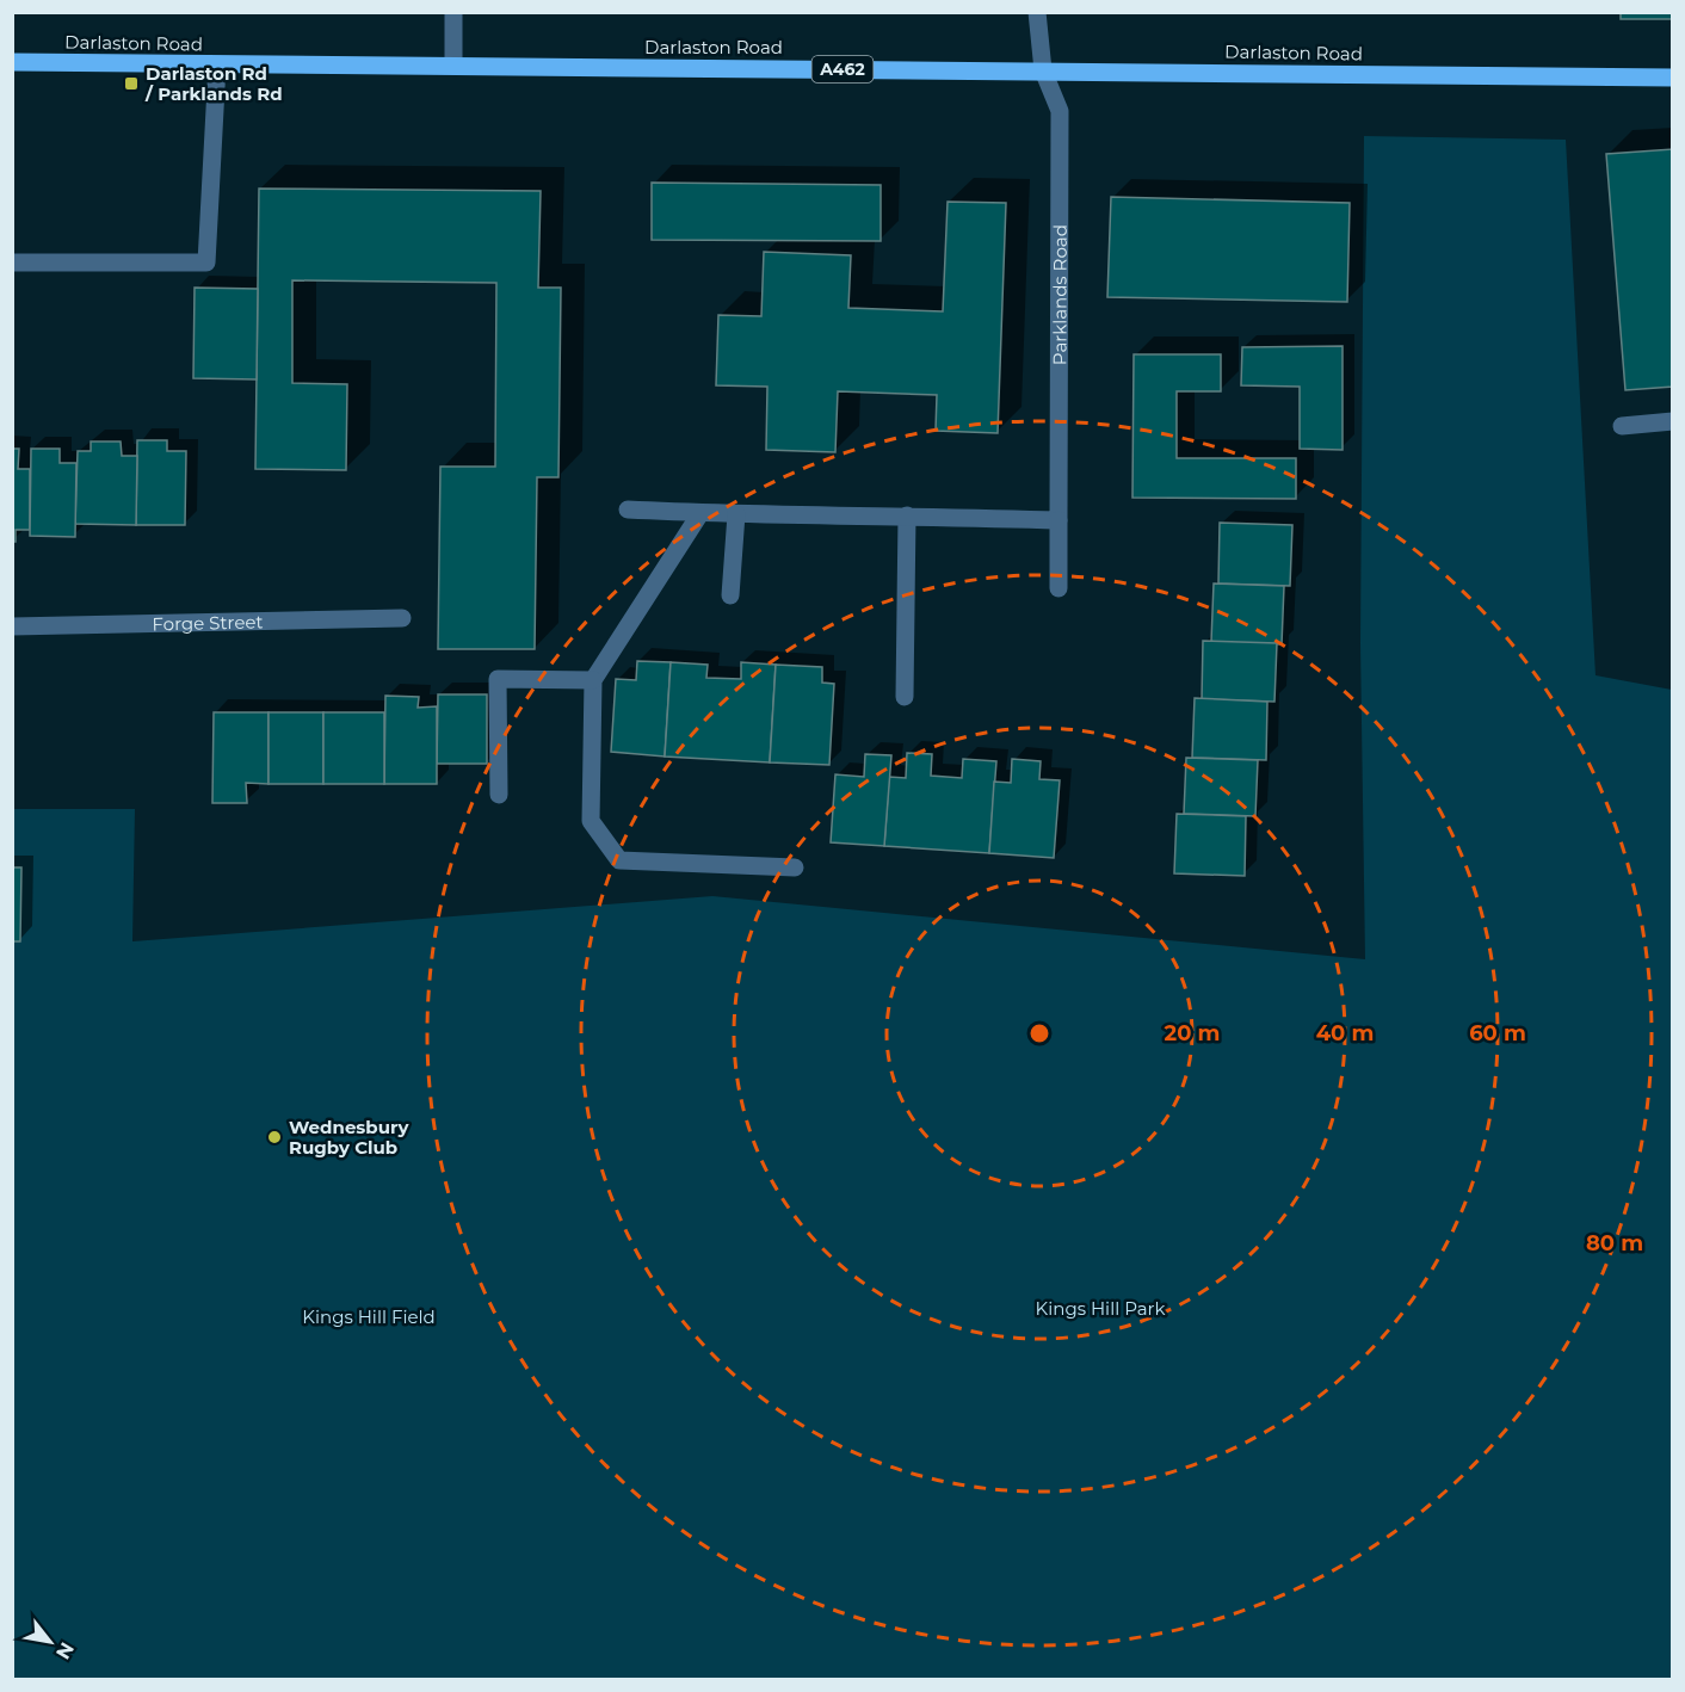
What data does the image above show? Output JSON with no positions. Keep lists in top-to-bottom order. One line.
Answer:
{"streets":{"main road":["Darlaston Road","A462"],"street":["Parklands Road","Forge Street"]},"crossings":[["Darlaston Road","Parklands Road"]],"parks":["Kings Hill Park","Kings Hill Field"],"places":{"transit":["Darlaston Rd / Parklands Rd"],"other":["Wednesbury Rugby Club"]},"north":"bottom right","rings":["20 m","40 m","60 m","80 m"]}
